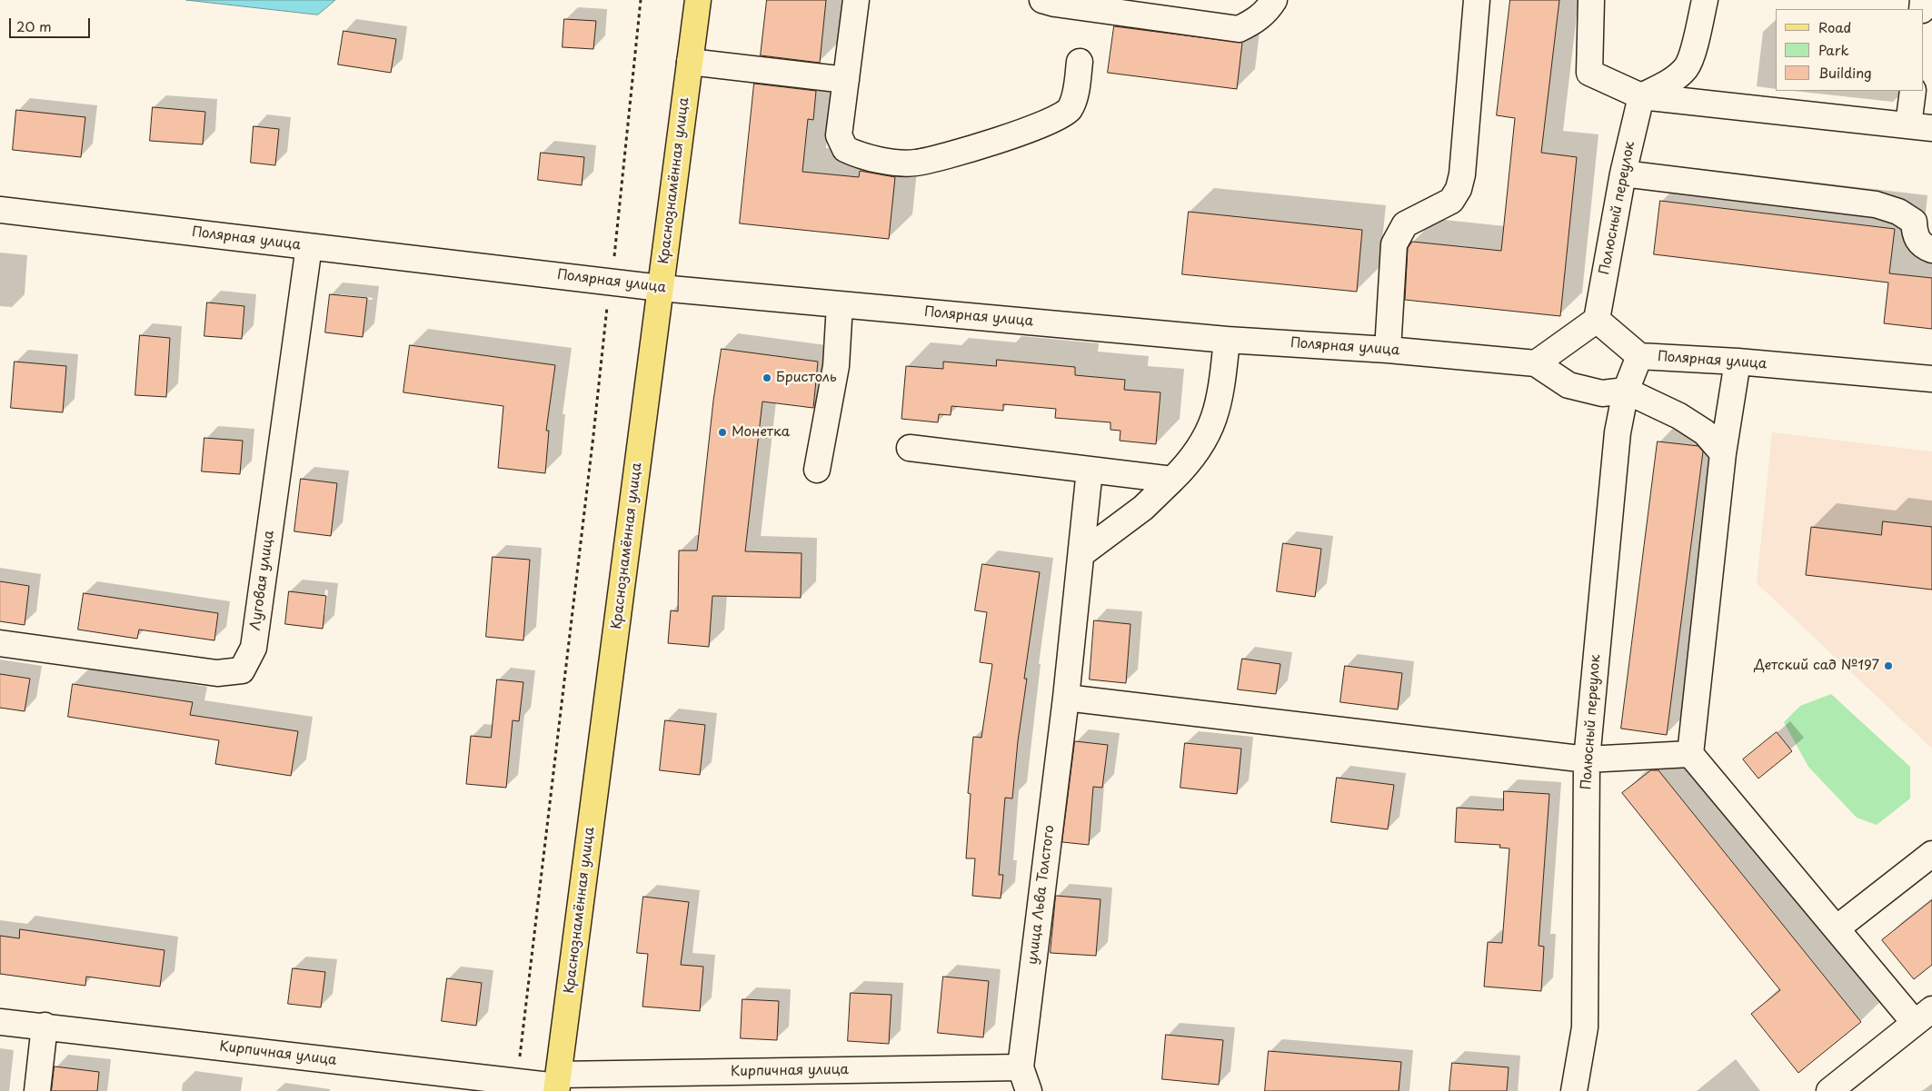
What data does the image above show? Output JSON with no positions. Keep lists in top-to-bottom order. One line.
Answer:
{"streets":{"main road":["Краснознамённая улица"],"street":["Полюсный переулок","Полярная улица","Луговая улица","улица Льва Толстого","Кирпичная улица"]},"crossings":[["Краснознамённая улица","Полярная улица"],["Краснознамённая улица","Кирпичная улица"],["Полюсный переулок","Полярная улица"],["Полярная улица","Луговая улица"],["улица Льва Толстого","Кирпичная улица"]],"places":["Бристоль","Монетка","Детский сад №197"],"legend":["Road","Park","Building"],"scale_bar":"20 m"}
